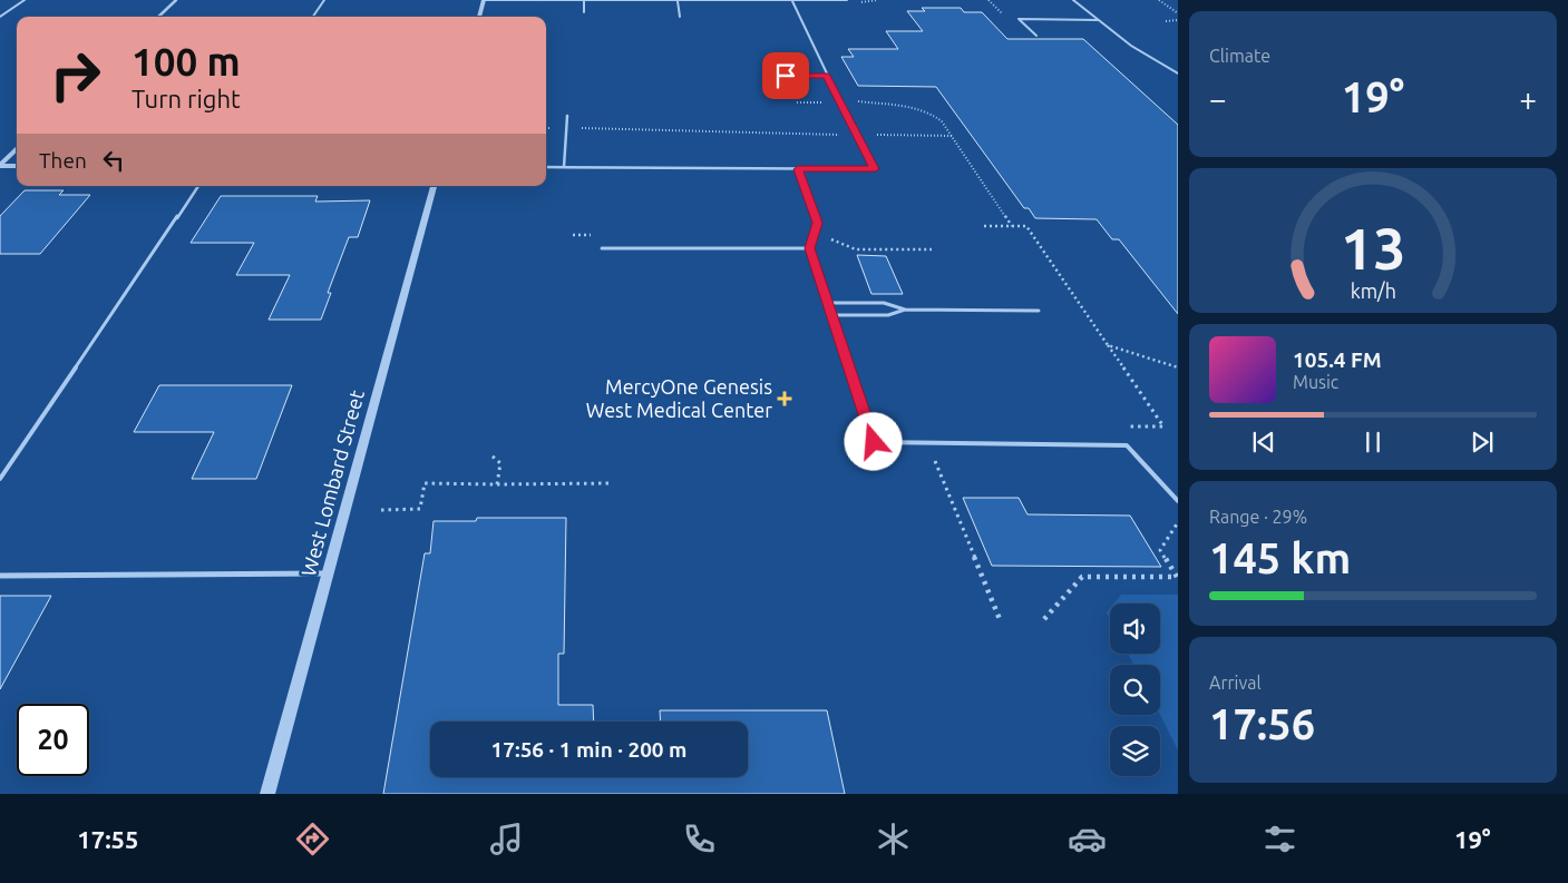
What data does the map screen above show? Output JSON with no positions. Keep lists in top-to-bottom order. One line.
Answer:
{"streets":{"street":["West Lombard Street"]},"places":{"health":["MercyOne Genesis West Medical Center"]},"page":{"tile":["Climate",["Range · 29%","145 km"],["Arrival","17:56"]],"turn":["100 m","Turn right"],"heat":["−","19°","+"],"then":"Then","song":["105.4 FM","Music"],"limit":"20","trip":"17:56 · 1 min · 200 m","tabs":["17:55","19°"],"gauge":["13","km/h"]}}
